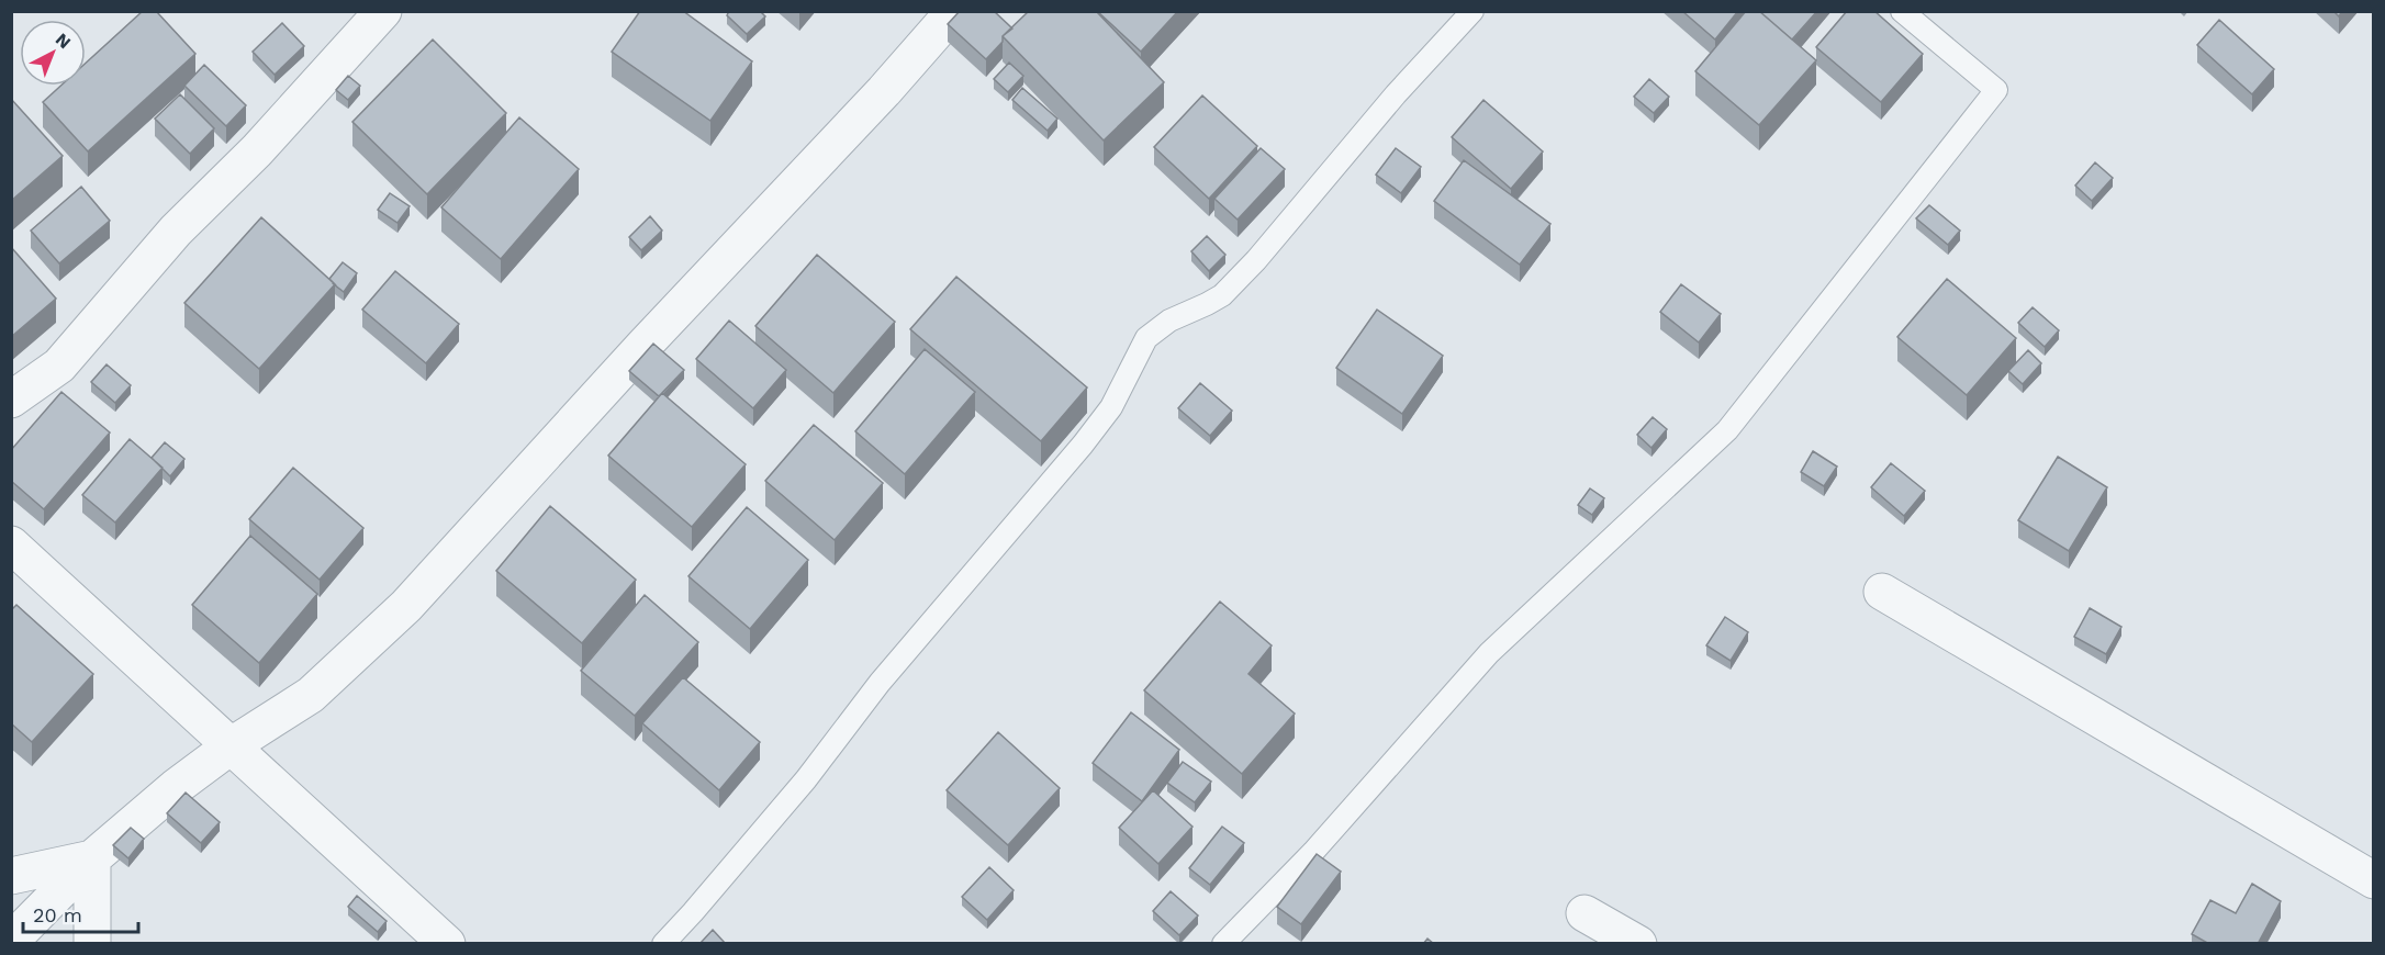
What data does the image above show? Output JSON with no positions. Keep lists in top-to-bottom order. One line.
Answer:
{"scale_bar":"20 m","north":"top right"}
